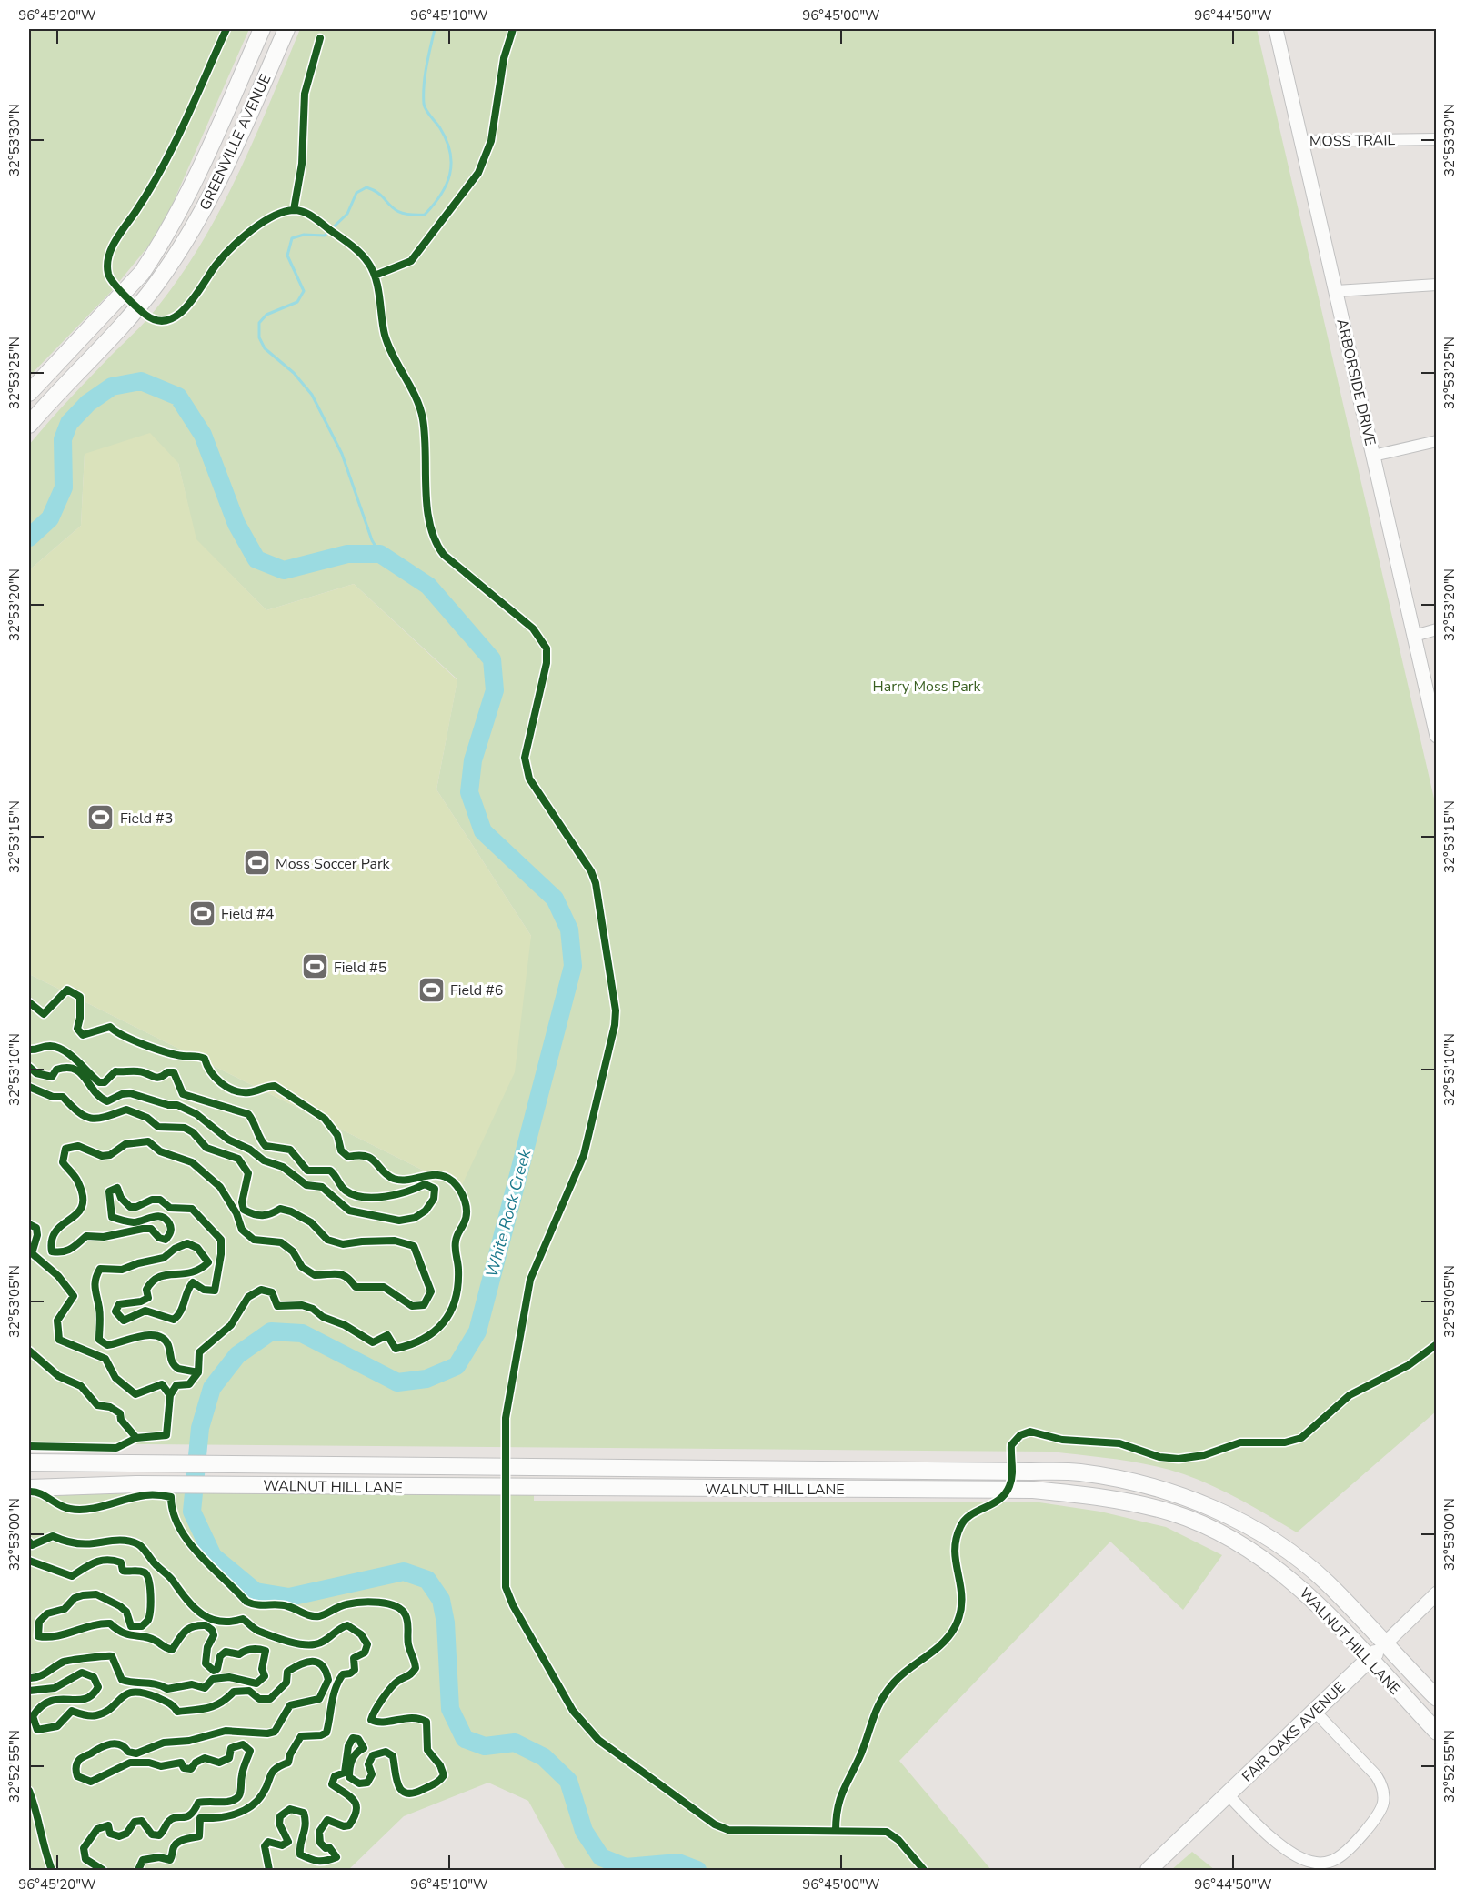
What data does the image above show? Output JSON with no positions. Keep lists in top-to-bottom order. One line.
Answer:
{"streets":{"main road":["GREENVILLE AVENUE","WALNUT HILL LANE","FAIR OAKS AVENUE"],"street":["MOSS TRAIL","ARBORSIDE DRIVE"]},"crossings":[["MOSS TRAIL","ARBORSIDE DRIVE"],["WALNUT HILL LANE","FAIR OAKS AVENUE"]],"water":["White Rock Creek"],"parks":["Harry Moss Park"],"places":{"sports":["Field #3","Moss Soccer Park","Field #4","Field #5","Field #6"]},"coordinates":["96°45'20\"W","96°45'10\"W","96°45'00\"W","96°44'50\"W","32°53'30\"N","32°53'25\"N","32°53'20\"N","32°53'15\"N","32°53'10\"N","32°53'05\"N","32°53'00\"N","32°52'55\"N"]}
